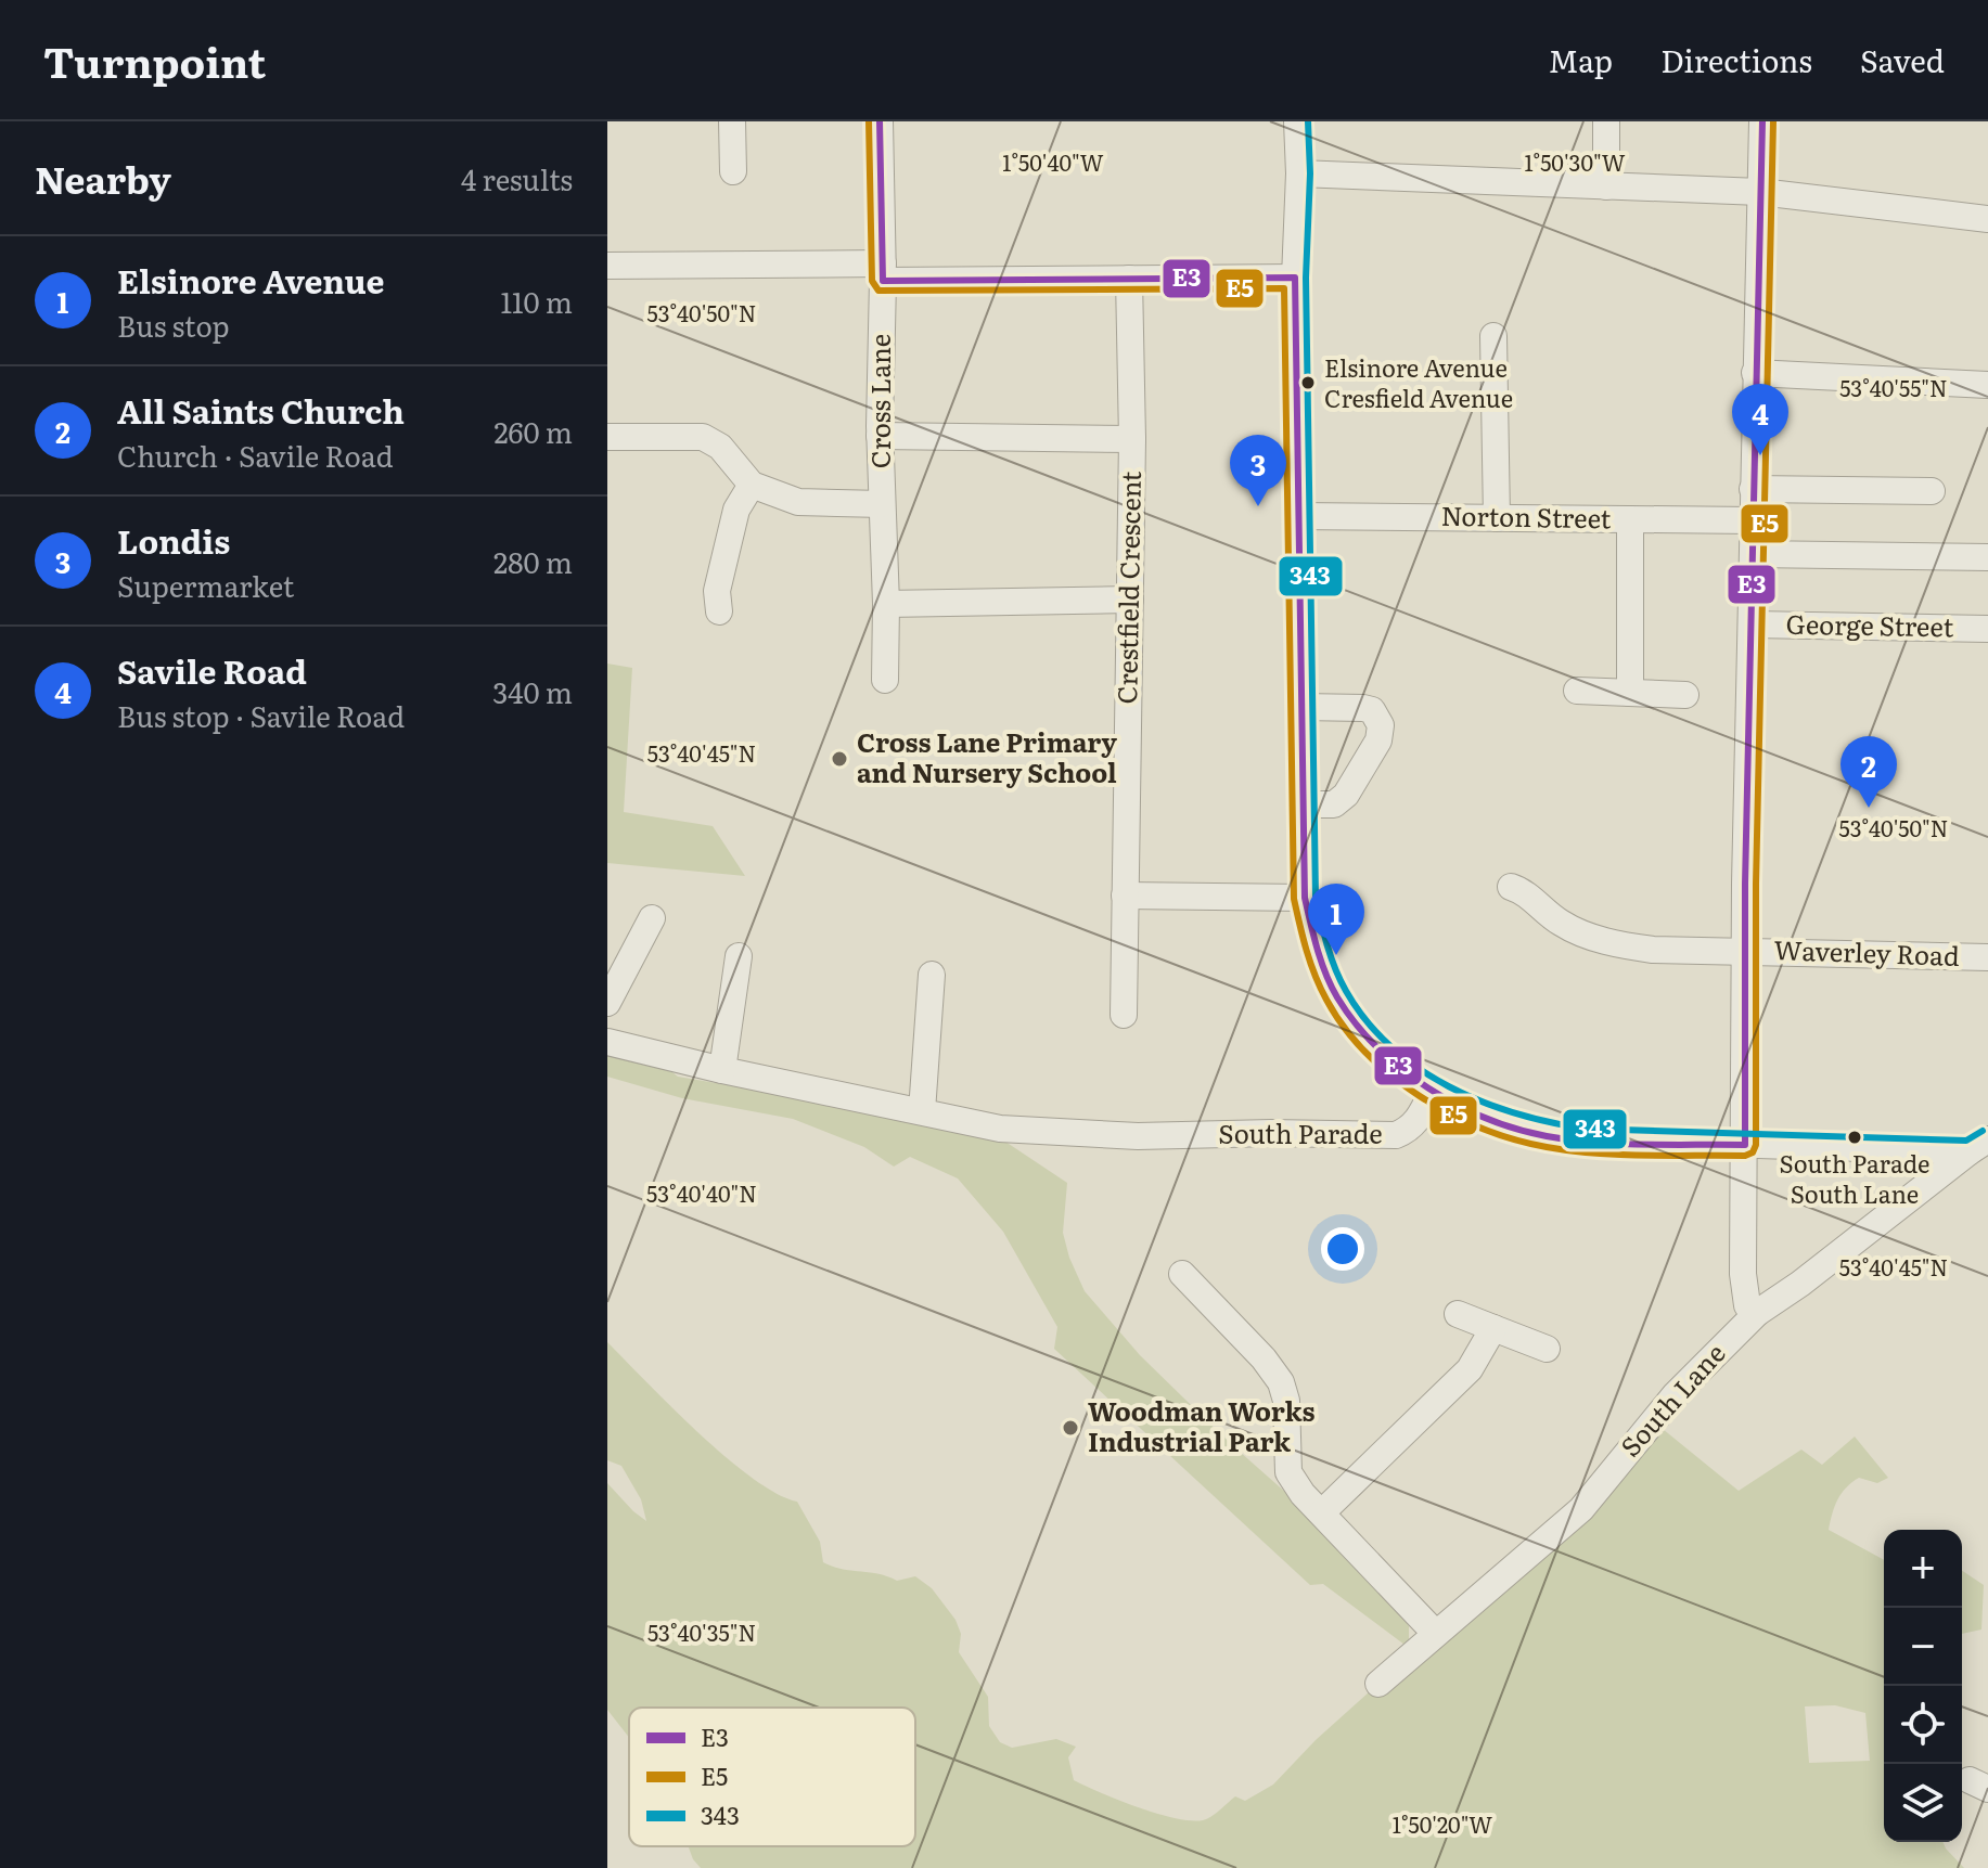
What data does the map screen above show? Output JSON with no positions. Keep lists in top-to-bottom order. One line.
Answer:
{"streets":{"street":["Cross Lane","Norton Street","Crestfield Crescent","George Street","Waverley Road","South Parade","South Lane"]},"places":["Elsinore Avenue Cresfield Avenue","Cross Lane Primary and Nursery School","South Parade South Lane","Woodman Works Industrial Park"],"lines":["transit line E3","transit line E5","transit line 343"],"legend":["E3","E5","343"],"page":{"header":"Turnpoint","nav":["Map","Directions","Saved"],"heading":["Nearby","4 results"],"list":[{"mark":"1","name":"Elsinore Avenue","note":"Bus stop","value":"110 m"},{"mark":"2","name":"All Saints Church","note":"Church · Savile Road","value":"260 m"},{"mark":"3","name":"Londis","note":"Supermarket","value":"280 m"},{"mark":"4","name":"Savile Road","note":"Bus stop · Savile Road","value":"340 m"}],"pins":["4","3","2","1"],"map_buttons":["+","−"]},"coordinates":["1°50'40\"W","1°50'30\"W","53°40'50\"N","53°40'55\"N","53°40'45\"N","53°40'40\"N","53°40'35\"N","1°50'20\"W"]}
